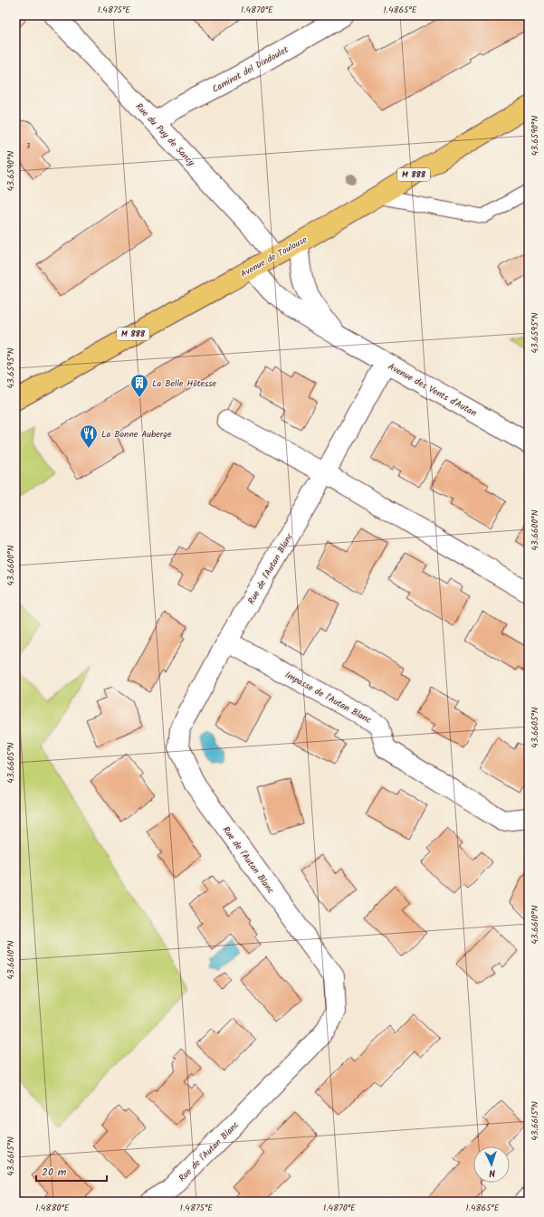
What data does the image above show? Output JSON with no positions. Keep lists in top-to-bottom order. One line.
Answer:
{"streets":{"main road":["M 888","Avenue de Toulouse"],"street":["Caminot del Dindoulet","Rue du Puy de Sancy","Avenue des Vents d'Autan","Rue de l'Autan Blanc","Impasse de l'Autan Blanc"]},"crossings":[["Caminot del Dindoulet","Rue du Puy de Sancy"],["Rue du Puy de Sancy","Avenue de Toulouse"],["Avenue de Toulouse","Avenue des Vents d'Autan"],["Avenue des Vents d'Autan","Rue de l'Autan Blanc"],["Rue de l'Autan Blanc","Impasse de l'Autan Blanc"]],"places":{"building":["La Belle Hôtesse"],"restaurant":["La Bonne Auberge"]},"house_numbers":["3"],"scale_bar":"20 m","north":"bottom","coordinates":["1.4875°E","1.4870°E","1.4865°E","43.6590°N","43.6595°N","43.6600°N","43.6605°N","43.6610°N","43.6615°N","1.4880°E"]}
